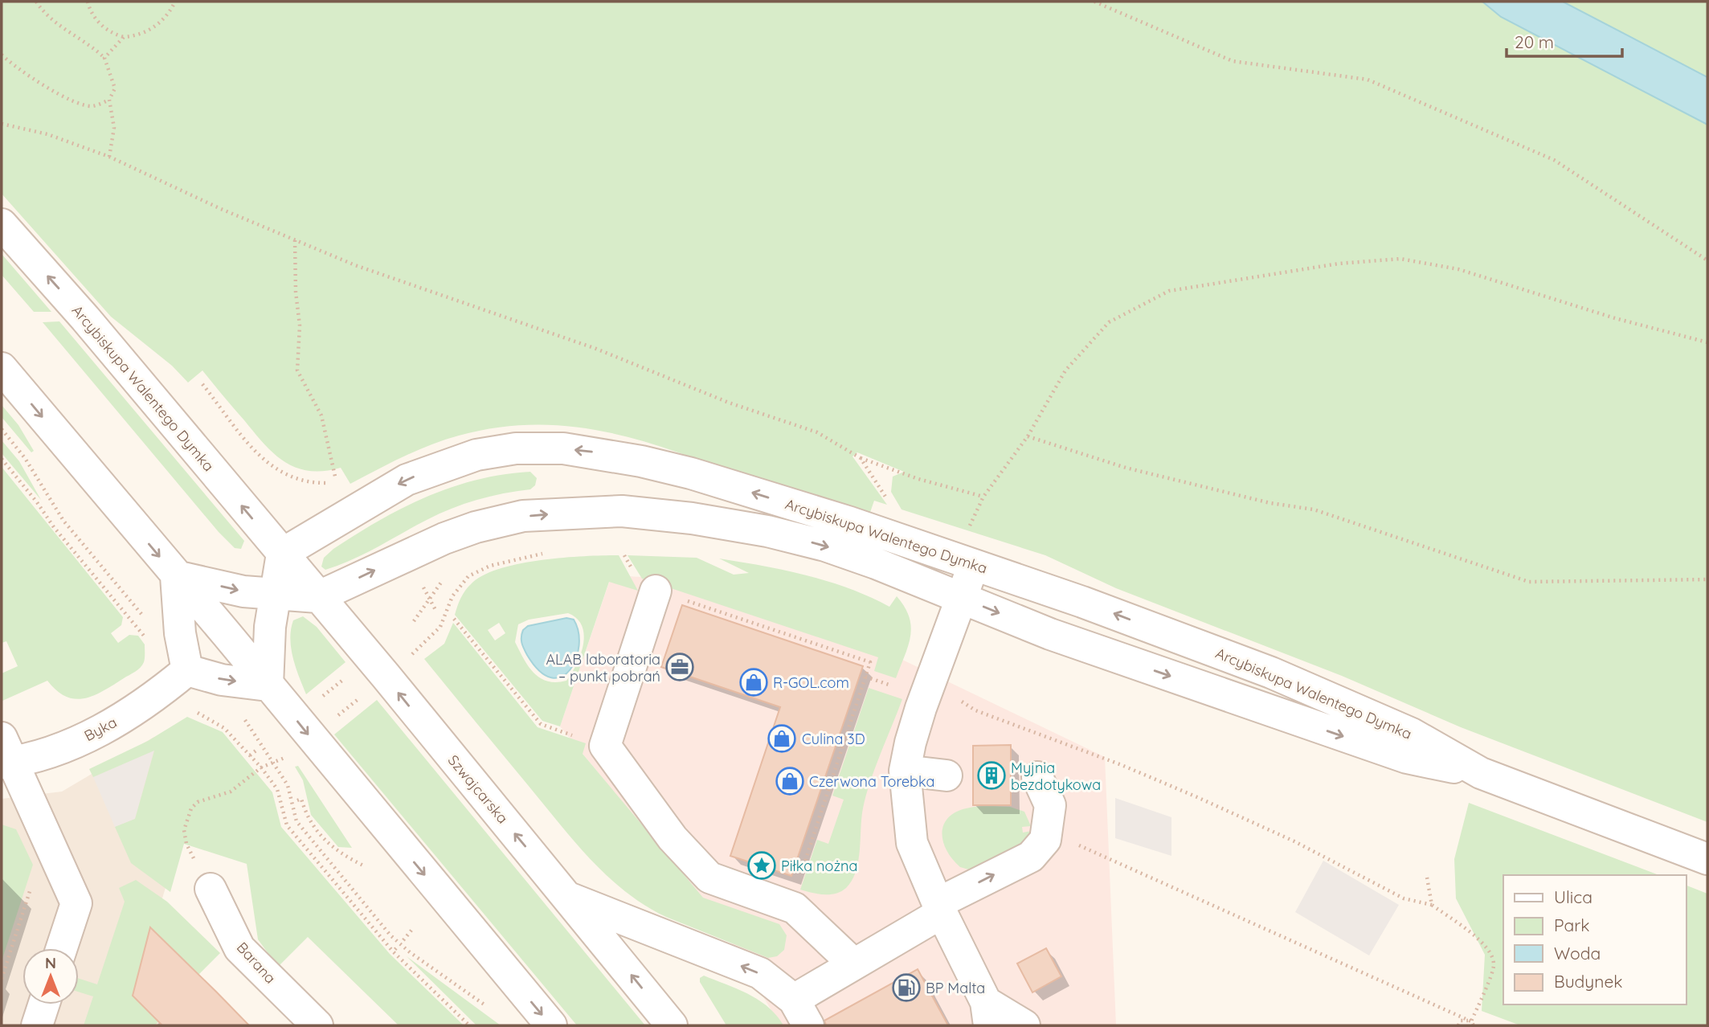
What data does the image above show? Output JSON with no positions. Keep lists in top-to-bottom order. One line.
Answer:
{"streets":{"street":["Arcybiskupa Walentego Dymka","Byka","Szwajcarska","Barana"]},"crossings":[["Arcybiskupa Walentego Dymka","Szwajcarska"]],"places":{"office":["ALAB laboratoria – punkt pobrań"],"shop":["R-GOL.com","Culina 3D","Czerwona Torebka"],"building":["Myjnia bezdotykowa"],"place":["Piłka nożna"],"fuel station":["BP Malta"]},"legend":["Ulica","Park","Woda","Budynek"],"scale_bar":"20 m","north":"top"}
